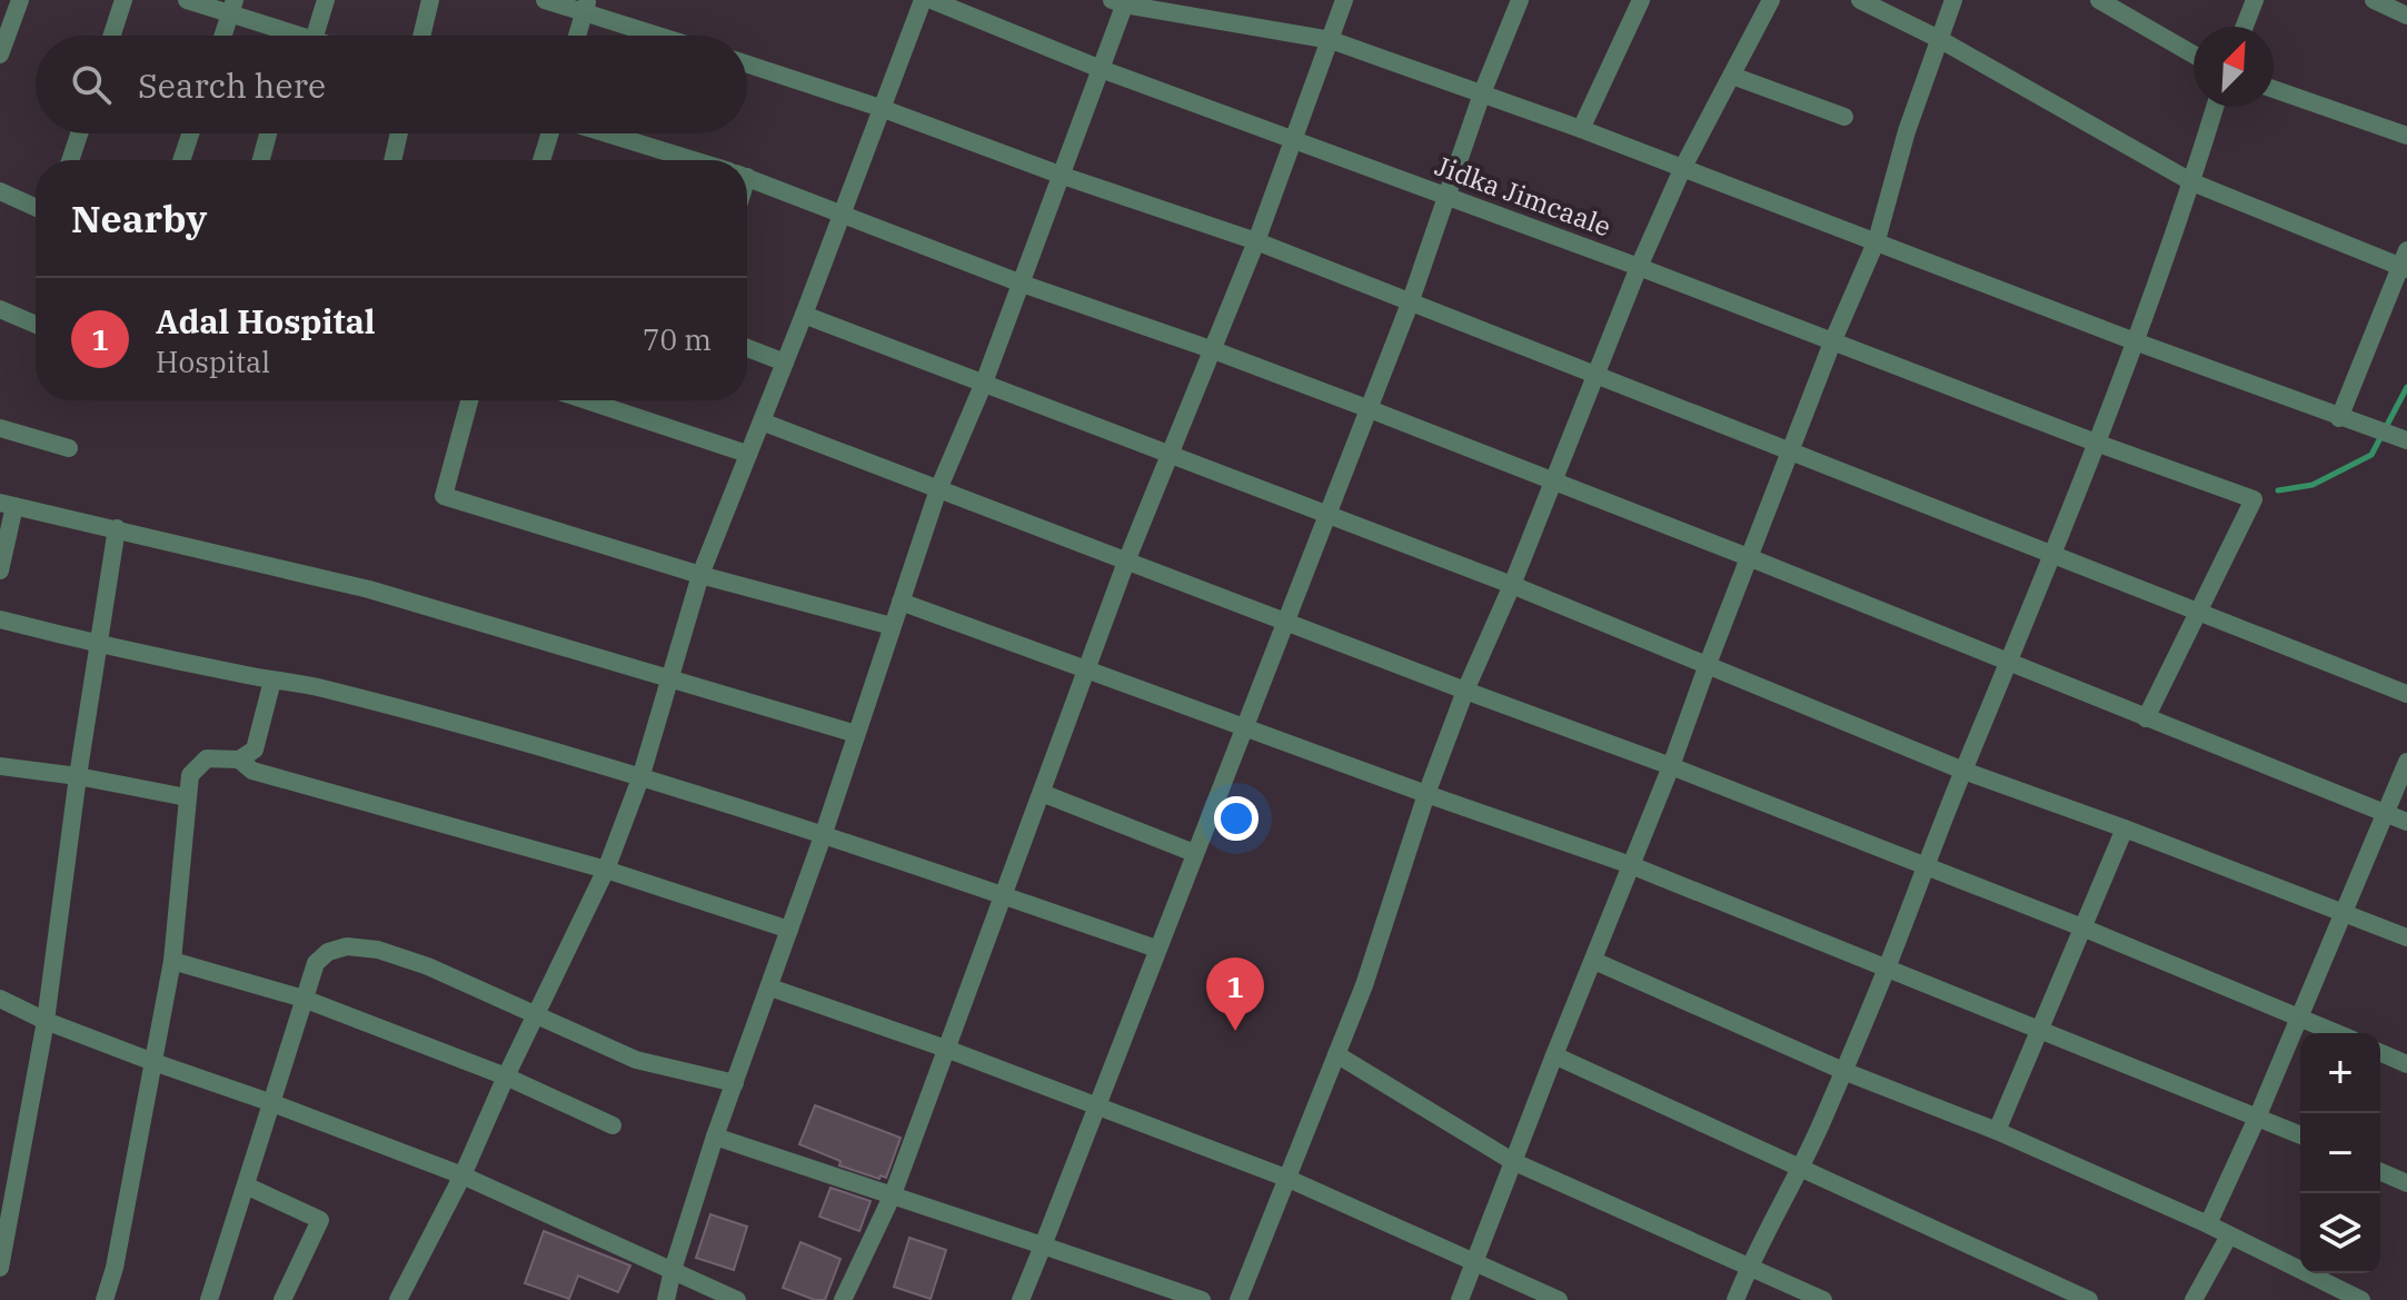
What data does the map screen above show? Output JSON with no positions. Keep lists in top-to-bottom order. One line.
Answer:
{"streets":{"street":["Jidka Jimcaale"]},"north":"top right","page":{"search":"Search here","heading":"Nearby","list":[{"mark":"1","name":"Adal Hospital","note":"Hospital","value":"70 m"}],"pins":"1","map_buttons":["+","−"]}}
